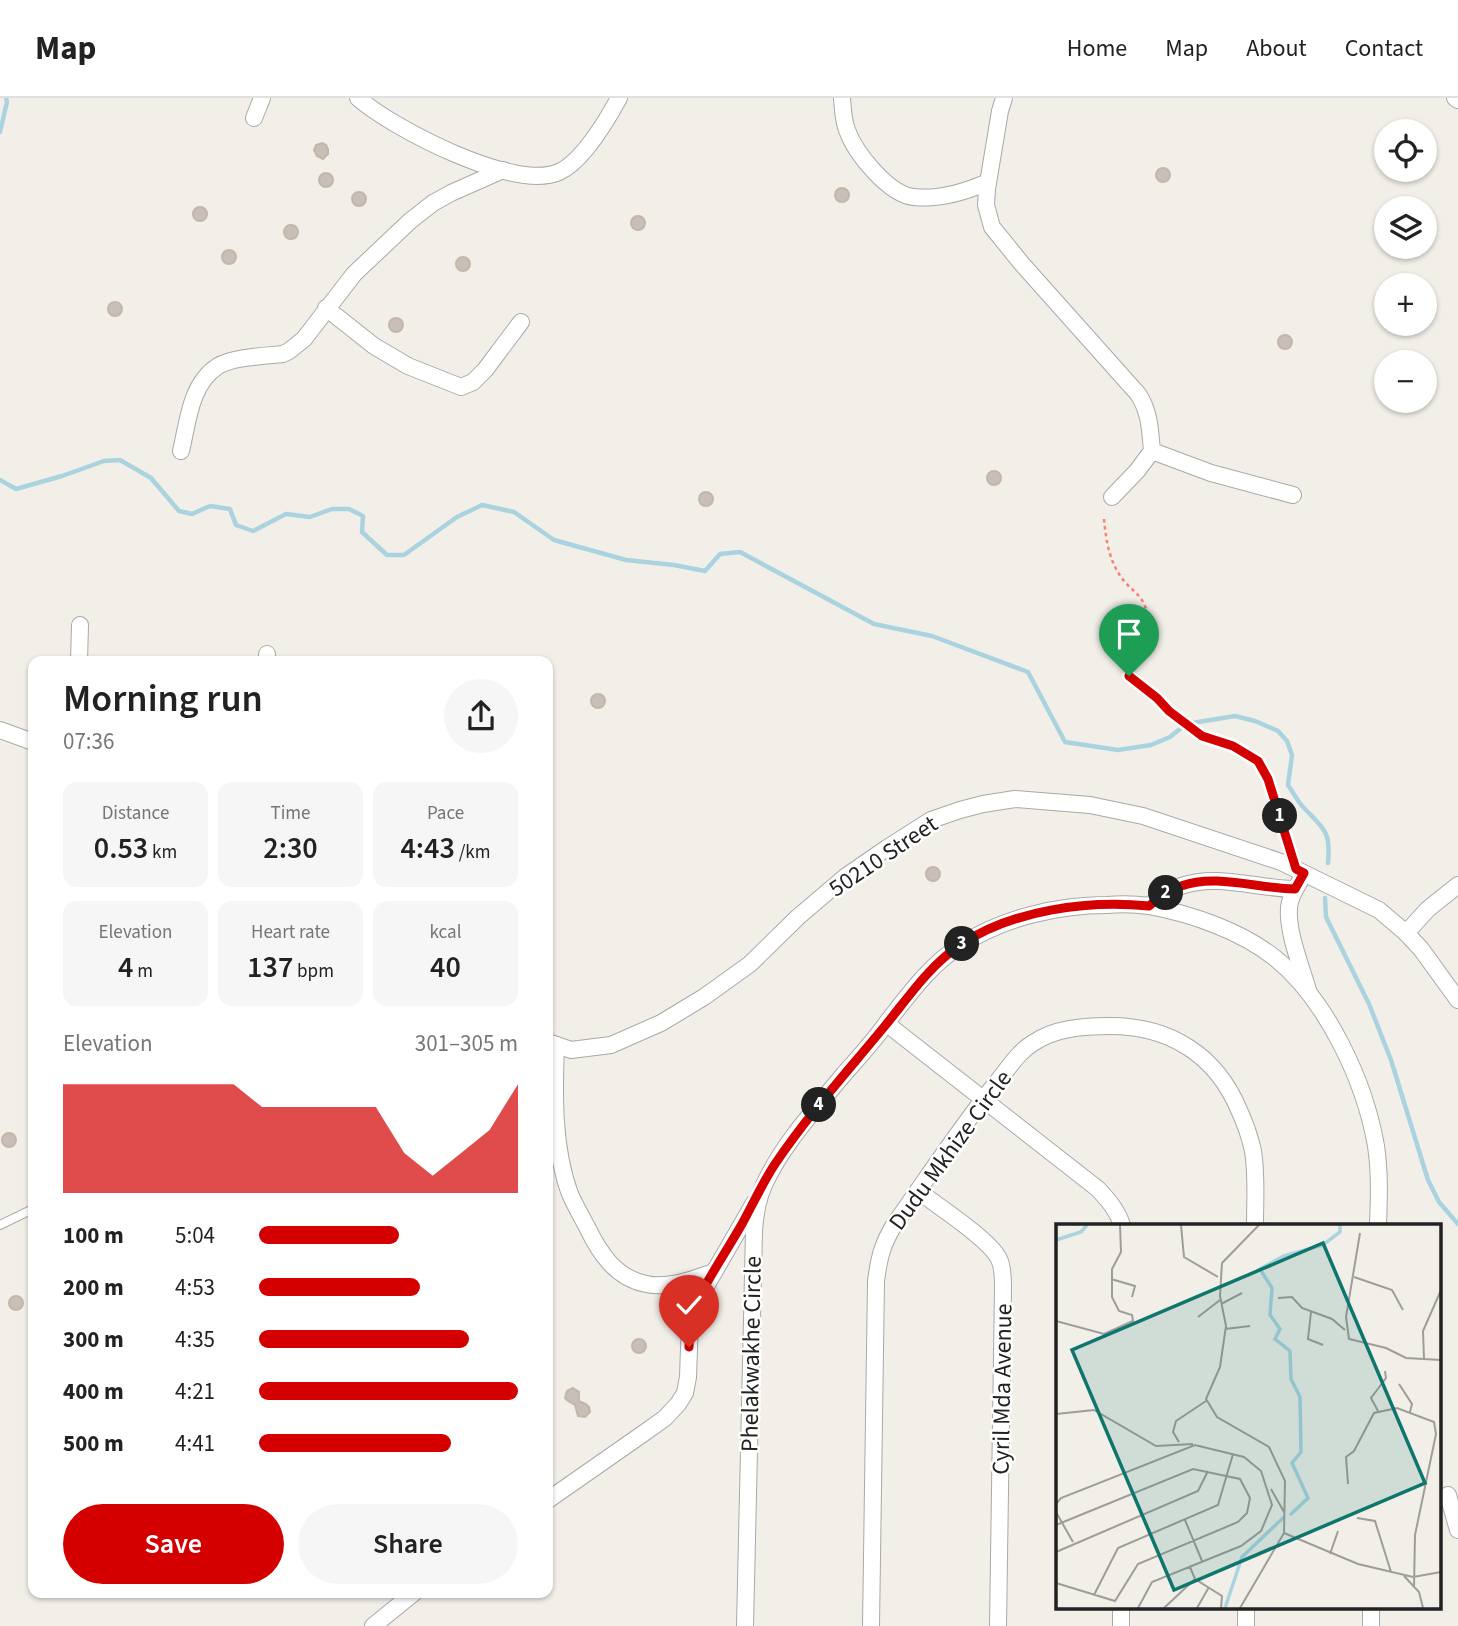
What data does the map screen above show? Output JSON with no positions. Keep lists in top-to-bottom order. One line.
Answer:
{"streets":{"street":["50210 Street","Dudu Mkhize Circle","Phelakwakhe Circle","Cyril Mda Avenue"]},"crossings":[["Dudu Mkhize Circle","Cyril Mda Avenue"]],"page":{"header":"Map","nav":["Home","Map","About","Contact"],"map_buttons":["+","−"],"heading":["Morning run","07:36"],"stats":[["Distance","0.53 km"],["Time","2:30"],["Pace","4:43 /km"],["Elevation","4 m"],["Heart rate","137 bpm"],["kcal","40"]],"pins":["1","2","3","4"],"chart":["Elevation","301–305 m"],"list":[{"name":"100 m","note":"5:04"},{"name":"200 m","note":"4:53"},{"name":"300 m","note":"4:35"},{"name":"400 m","note":"4:21"},{"name":"500 m","note":"4:41"}],"buttons":["Save","Share"]}}
